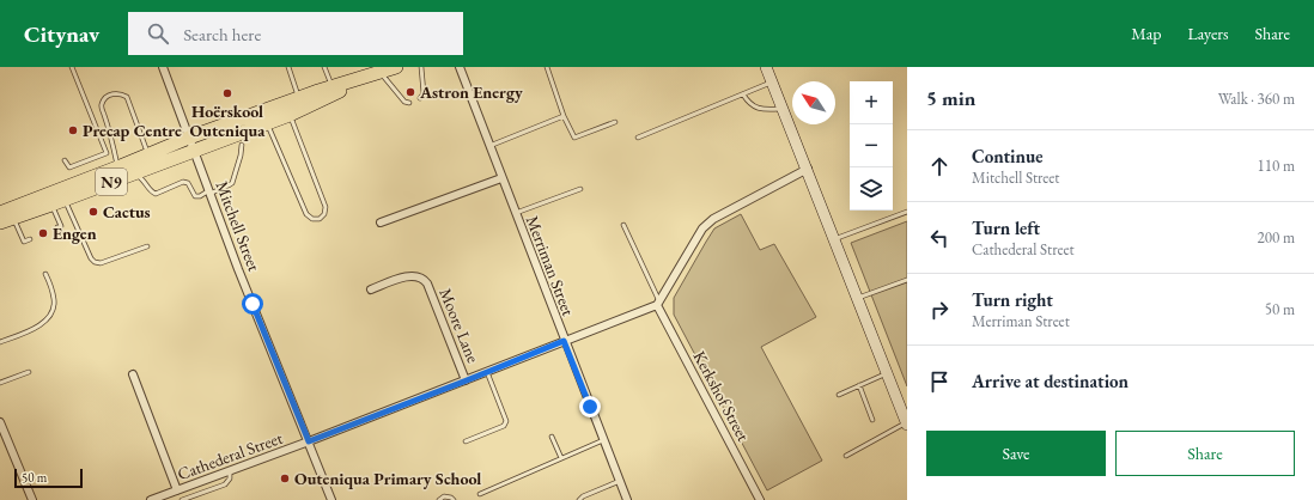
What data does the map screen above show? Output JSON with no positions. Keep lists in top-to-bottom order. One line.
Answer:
{"streets":{"highway":["N9"],"street":["Mitchell Street","Merriman Street","Moore Lane","Kerkshof Street","Cathederal Street"]},"crossings":[["N9","Mitchell Street"],["Mitchell Street","Cathederal Street"],["Merriman Street","Cathederal Street"],["Moore Lane","Cathederal Street"],["Kerkshof Street","Cathederal Street"]],"places":["Astron Energy","Hoërskool Outeniqua","Precap Centre","Cactus","Engen","Outeniqua Primary School"],"scale_bar":"50 m","north":"top left","page":{"header":"Citynav","search":"Search here","nav":["Map","Layers","Share"],"heading":["5 min","Walk · 360 m"],"map_buttons":["+","−"],"list":[["Continue","Mitchell Street","110 m"],["Turn left","Cathederal Street","200 m"],["Turn right","Merriman Street","50 m"],"Arrive at destination"],"buttons":["Save","Share"],"scale":"50 m"}}
